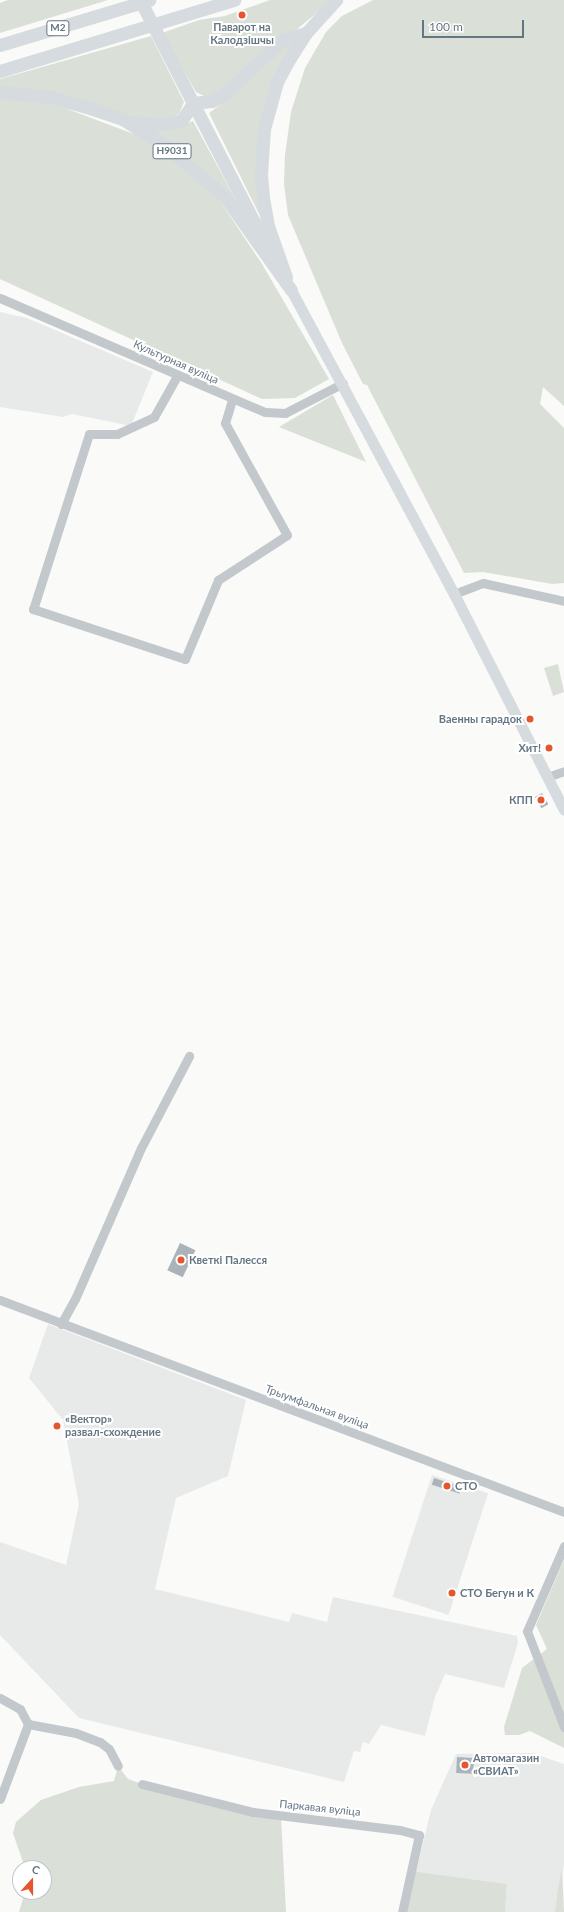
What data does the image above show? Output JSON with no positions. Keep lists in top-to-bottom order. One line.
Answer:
{"streets":{"highway":["М2","Н9031"],"street":["Культурная вуліца","Трыумфальная вуліца","Паркавая вуліца"]},"crossings":[["Н9031","Культурная вуліца"]],"places":["Паварот на Калодзішчы","Ваенны гарадок","Хит!","КПП","Кветкі Палесся","«Вектор» развал-схождение","СТО","СТО Бегун и К","Автомагазин «СВИАТ»"],"scale_bar":"100 m","north":"top"}
